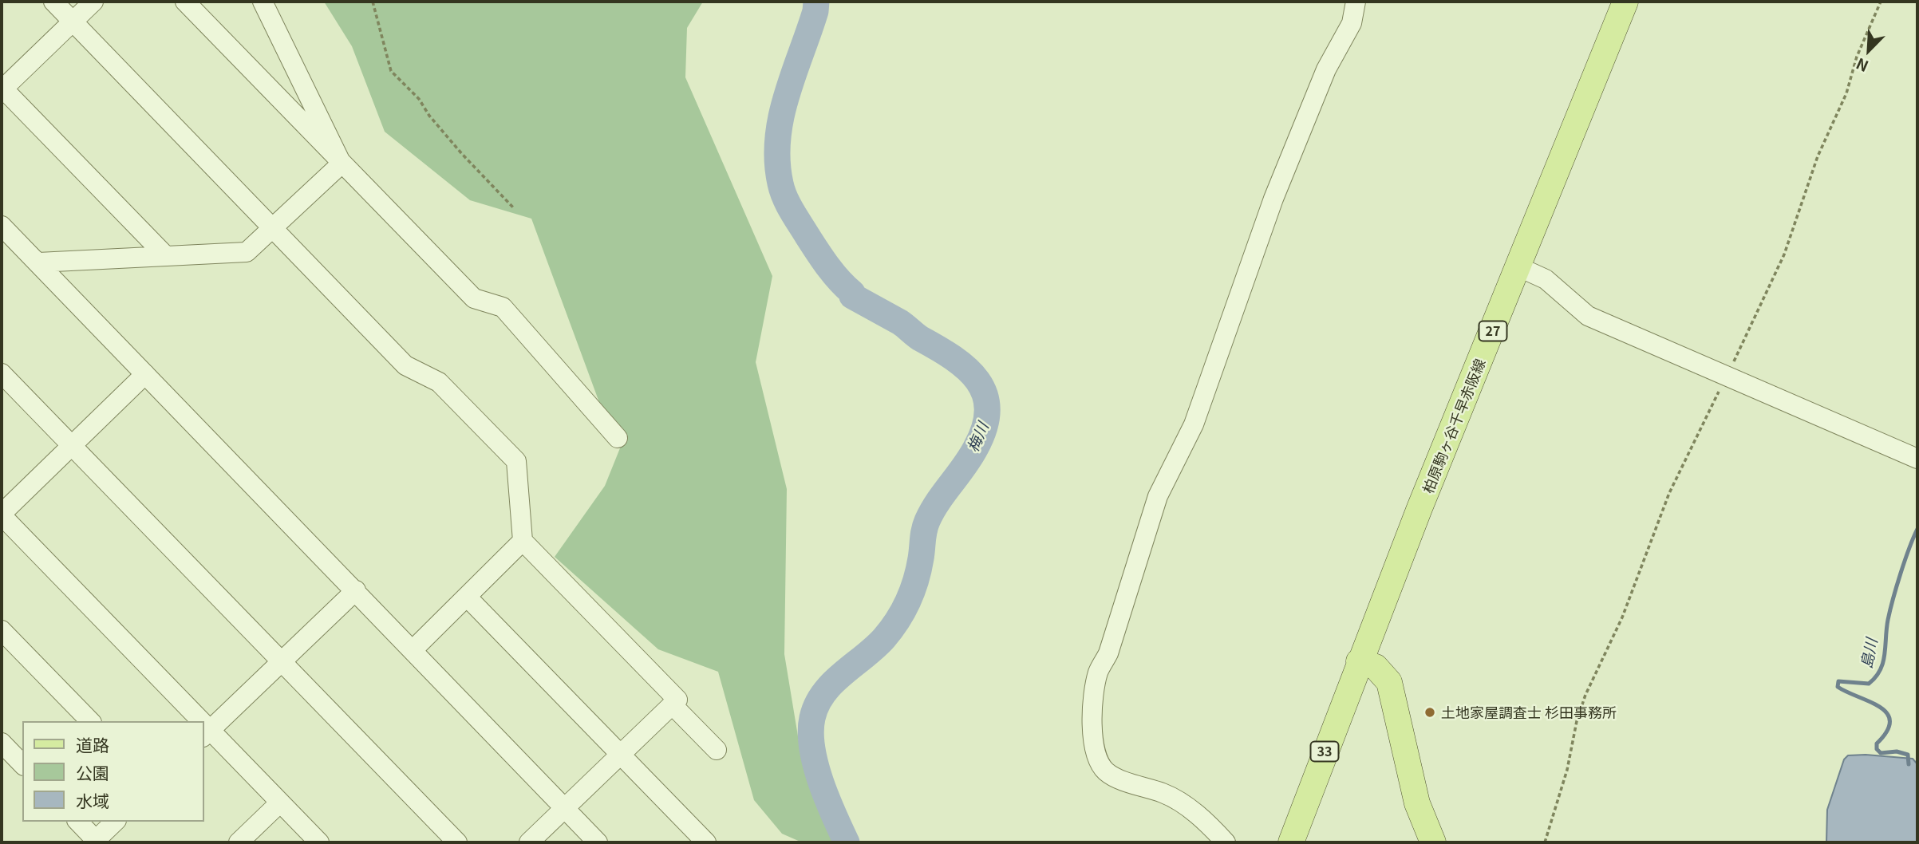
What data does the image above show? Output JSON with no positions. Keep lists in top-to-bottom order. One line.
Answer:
{"streets":{"main road":["27","柏原駒ヶ谷千早赤阪線","33"]},"crossings":[["柏原駒ヶ谷千早赤阪線","33"]],"water":["梅川","島川"],"places":["土地家屋調査士 杉田事務所"],"legend":["道路","公園","水域"],"north":"bottom left"}
